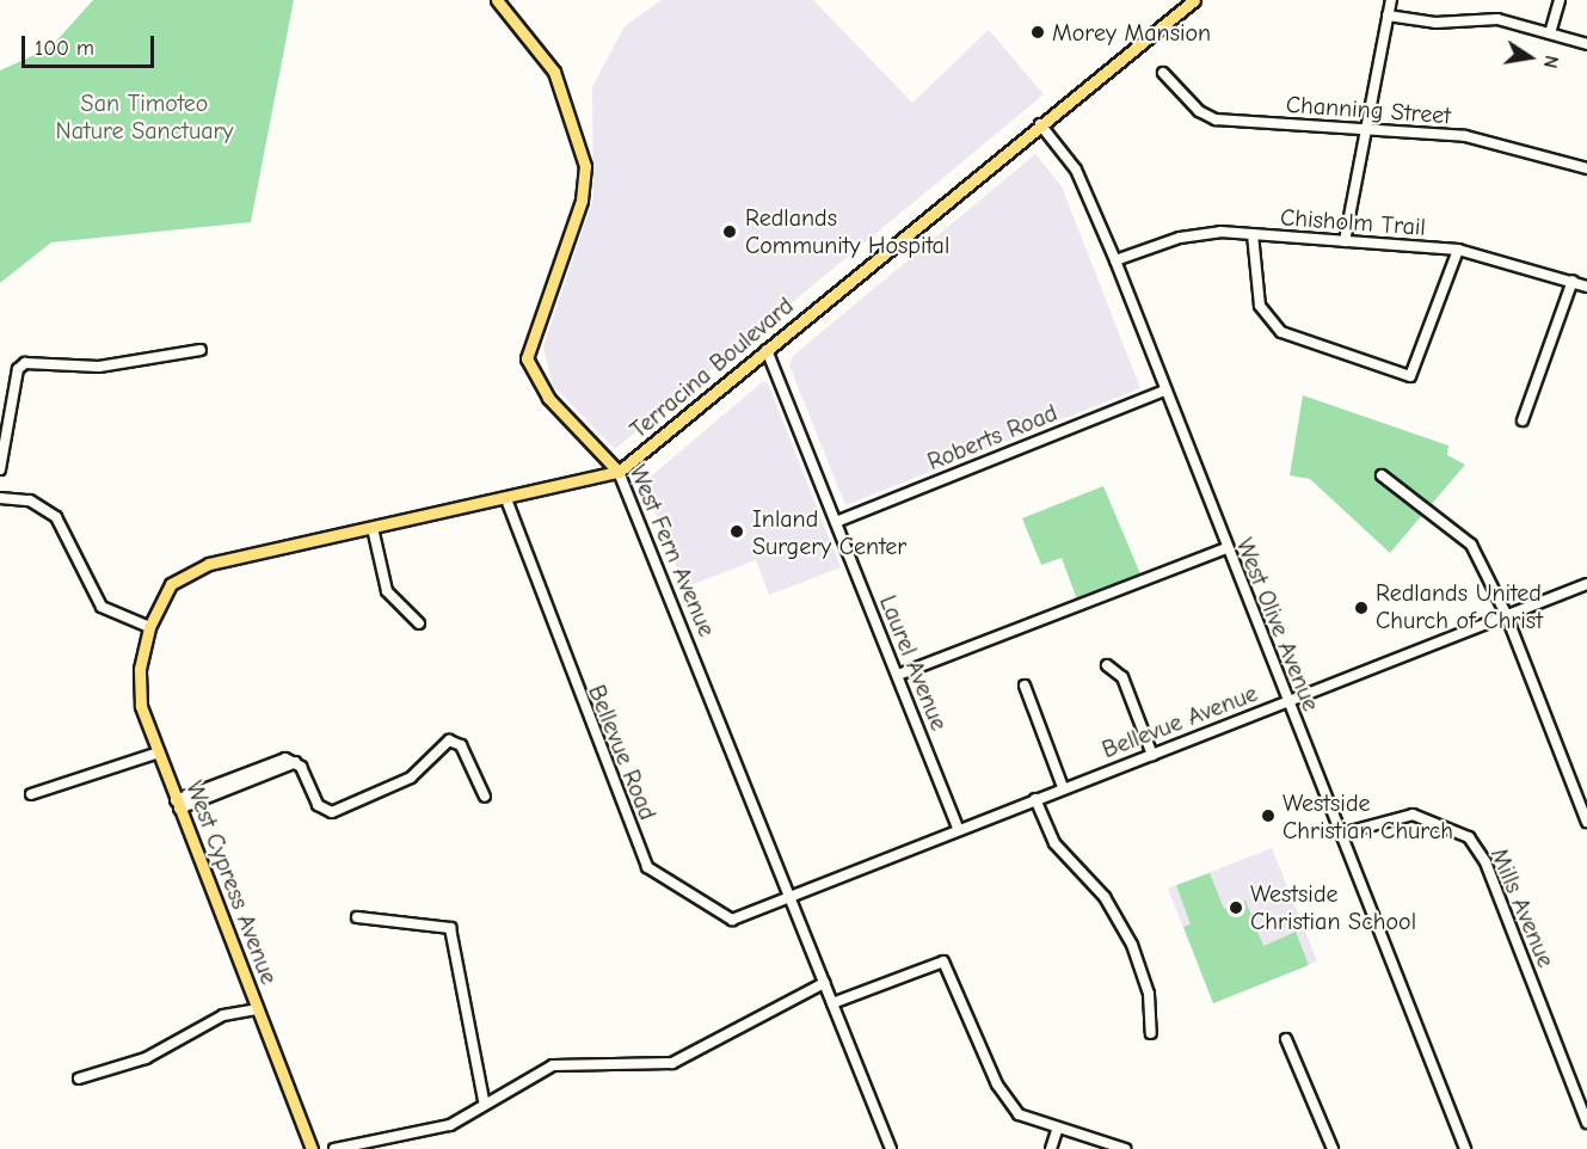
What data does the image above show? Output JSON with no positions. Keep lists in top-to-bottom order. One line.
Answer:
{"streets":{"main road":["Terracina Boulevard","West Fern Avenue","West Cypress Avenue"],"street":["Channing Street","Chisholm Trail","Roberts Road","West Olive Avenue","Laurel Avenue","Bellevue Avenue","Bellevue Road","Mills Avenue"]},"crossings":[["Chisholm Trail","West Olive Avenue"],["Terracina Boulevard","West Fern Avenue"],["Terracina Boulevard","West Olive Avenue"],["Terracina Boulevard","Laurel Avenue"],["Terracina Boulevard","Bellevue Road"],["Terracina Boulevard","West Cypress Avenue"],["Roberts Road","West Olive Avenue"],["Roberts Road","Laurel Avenue"],["West Fern Avenue","Bellevue Avenue"],["West Fern Avenue","Bellevue Road"],["West Olive Avenue","Bellevue Avenue"],["West Olive Avenue","Mills Avenue"],["Laurel Avenue","Bellevue Avenue"],["Bellevue Avenue","Bellevue Road"]],"parks":["San Timoteo Nature Sanctuary"],"places":["Morey Mansion","Redlands Community Hospital","Inland Surgery Center","Redlands United Church of Christ","Westside Christian Church","Westside Christian School"],"scale_bar":"100 m","north":"right"}
